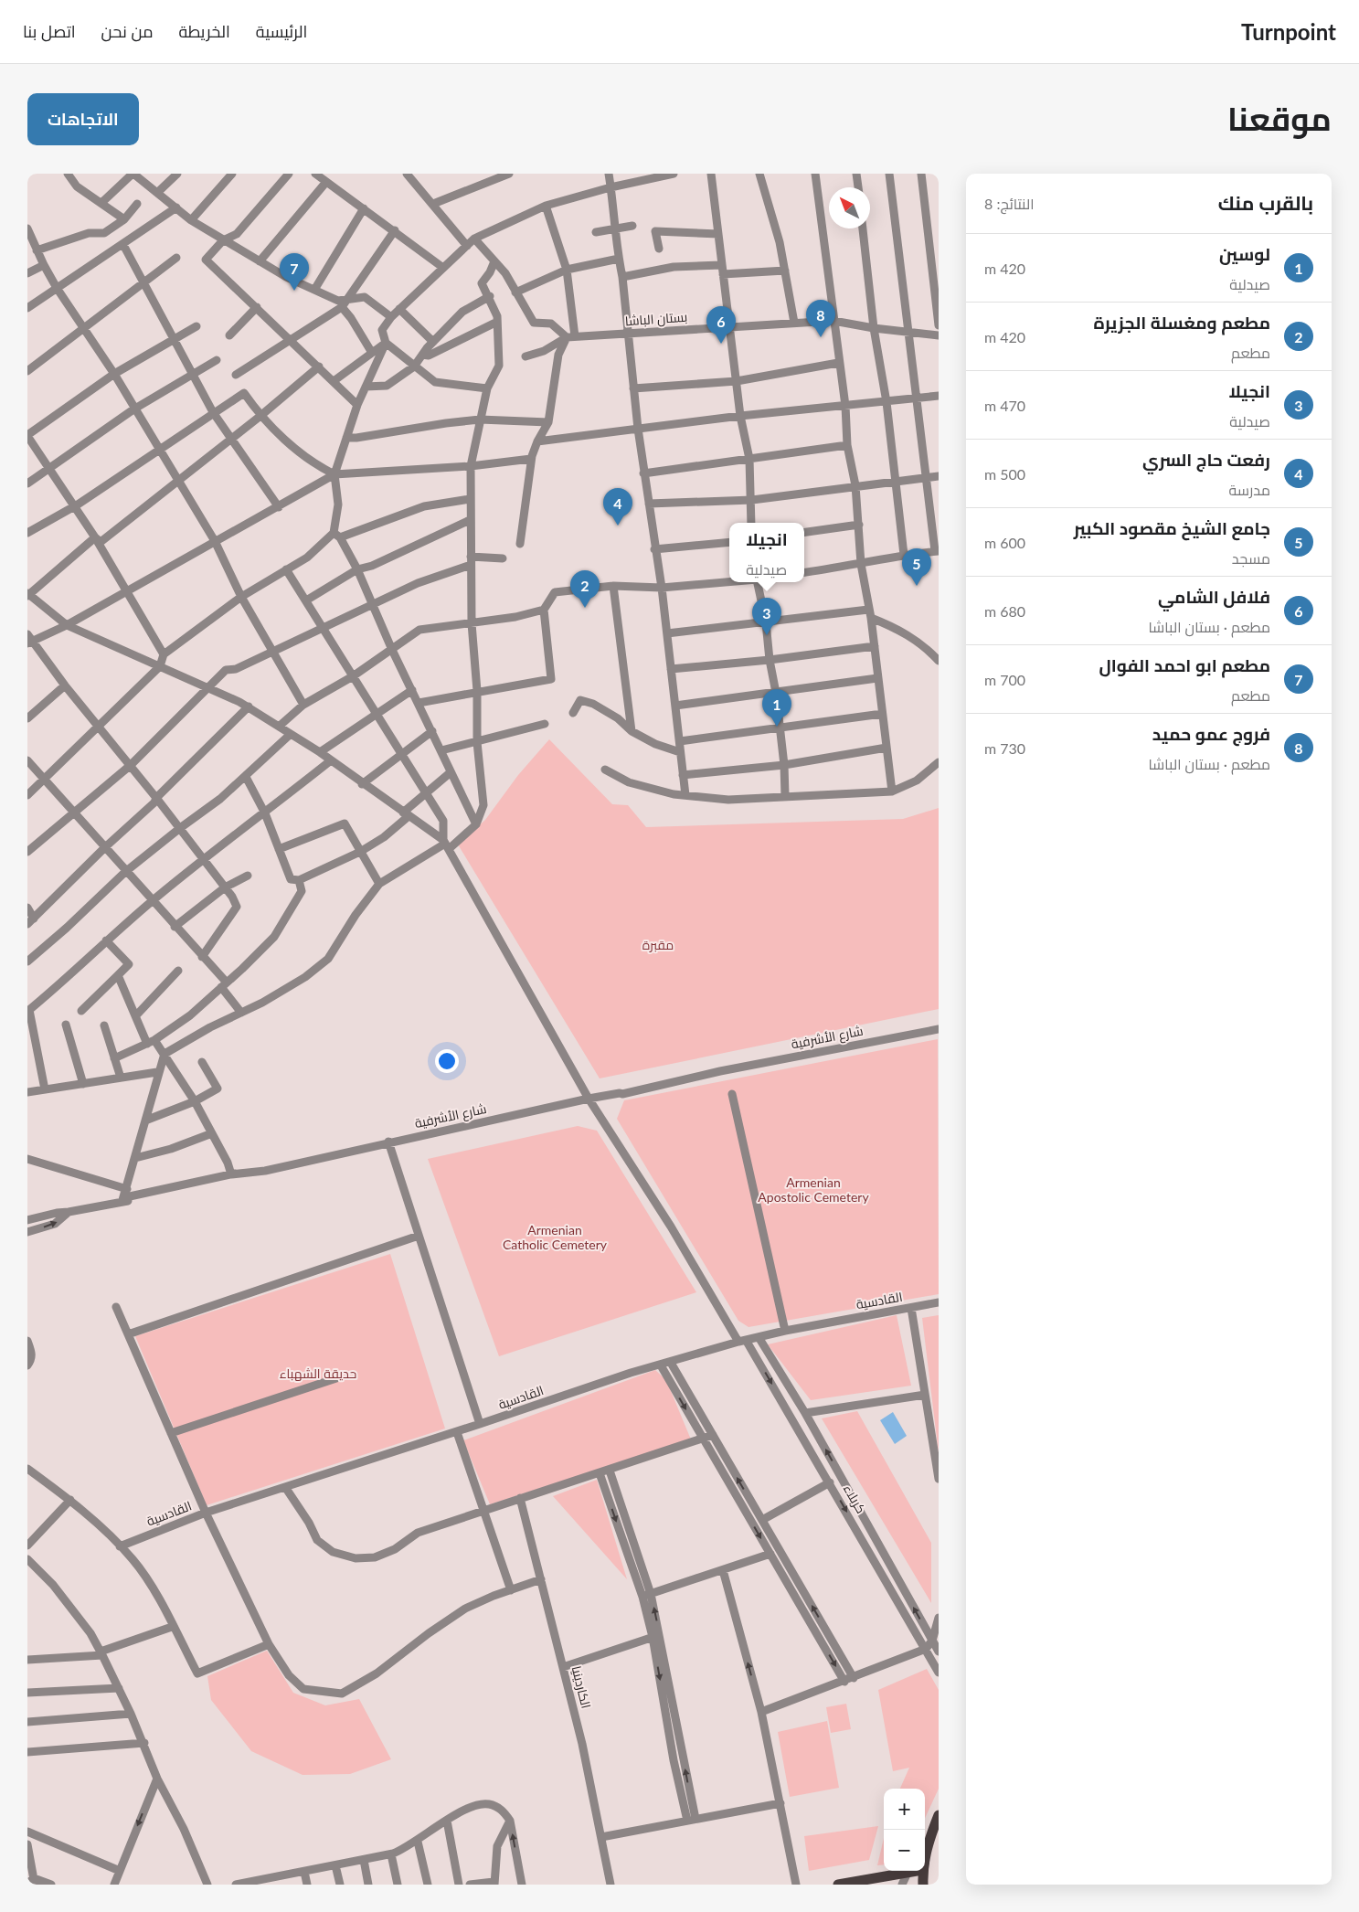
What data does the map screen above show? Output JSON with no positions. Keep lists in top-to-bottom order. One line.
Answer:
{"streets":{"street":["بستان الباشا","شارع الأشرفية","القادسية","كربلاء","الكاردينيا"]},"crossings":[["شارع الأشرفية","كربلاء"],["القادسية","كربلاء"]],"parks":["مقبرة","Armenian Apostolic Cemetery","Armenian Catholic Cemetery","حديقة الشهباء"],"north":"top left","page":{"header":"Turnpoint","nav":["الرئيسية","الخريطة","من نحن","اتصل بنا"],"title":"موقعنا","buttons":"الاتجاهات","heading":["بالقرب منك","النتائج: 8"],"list":[{"mark":"1","name":"لوسين","note":"صيدلية","value":"420 m"},{"mark":"2","name":"مطعم ومغسلة الجزيرة","note":"مطعم","value":"420 m"},{"mark":"3","name":"انجيلا","note":"صيدلية","value":"470 m"},{"mark":"4","name":"رفعت حاج السري","note":"مدرسة","value":"500 m"},{"mark":"5","name":"جامع الشيخ مقصود الكبير","note":"مسجد","value":"600 m"},{"mark":"6","name":"فلافل الشامي","note":"مطعم · بستان الباشا","value":"680 m"},{"mark":"7","name":"مطعم ابو احمد الفوال","note":"مطعم","value":"700 m"},{"mark":"8","name":"فروج عمو حميد","note":"مطعم · بستان الباشا","value":"730 m"}],"pins":["7","8","6","4","5","2","3","1"],"popup":["انجيلا","صيدلية"],"map_buttons":["+","−"]}}
